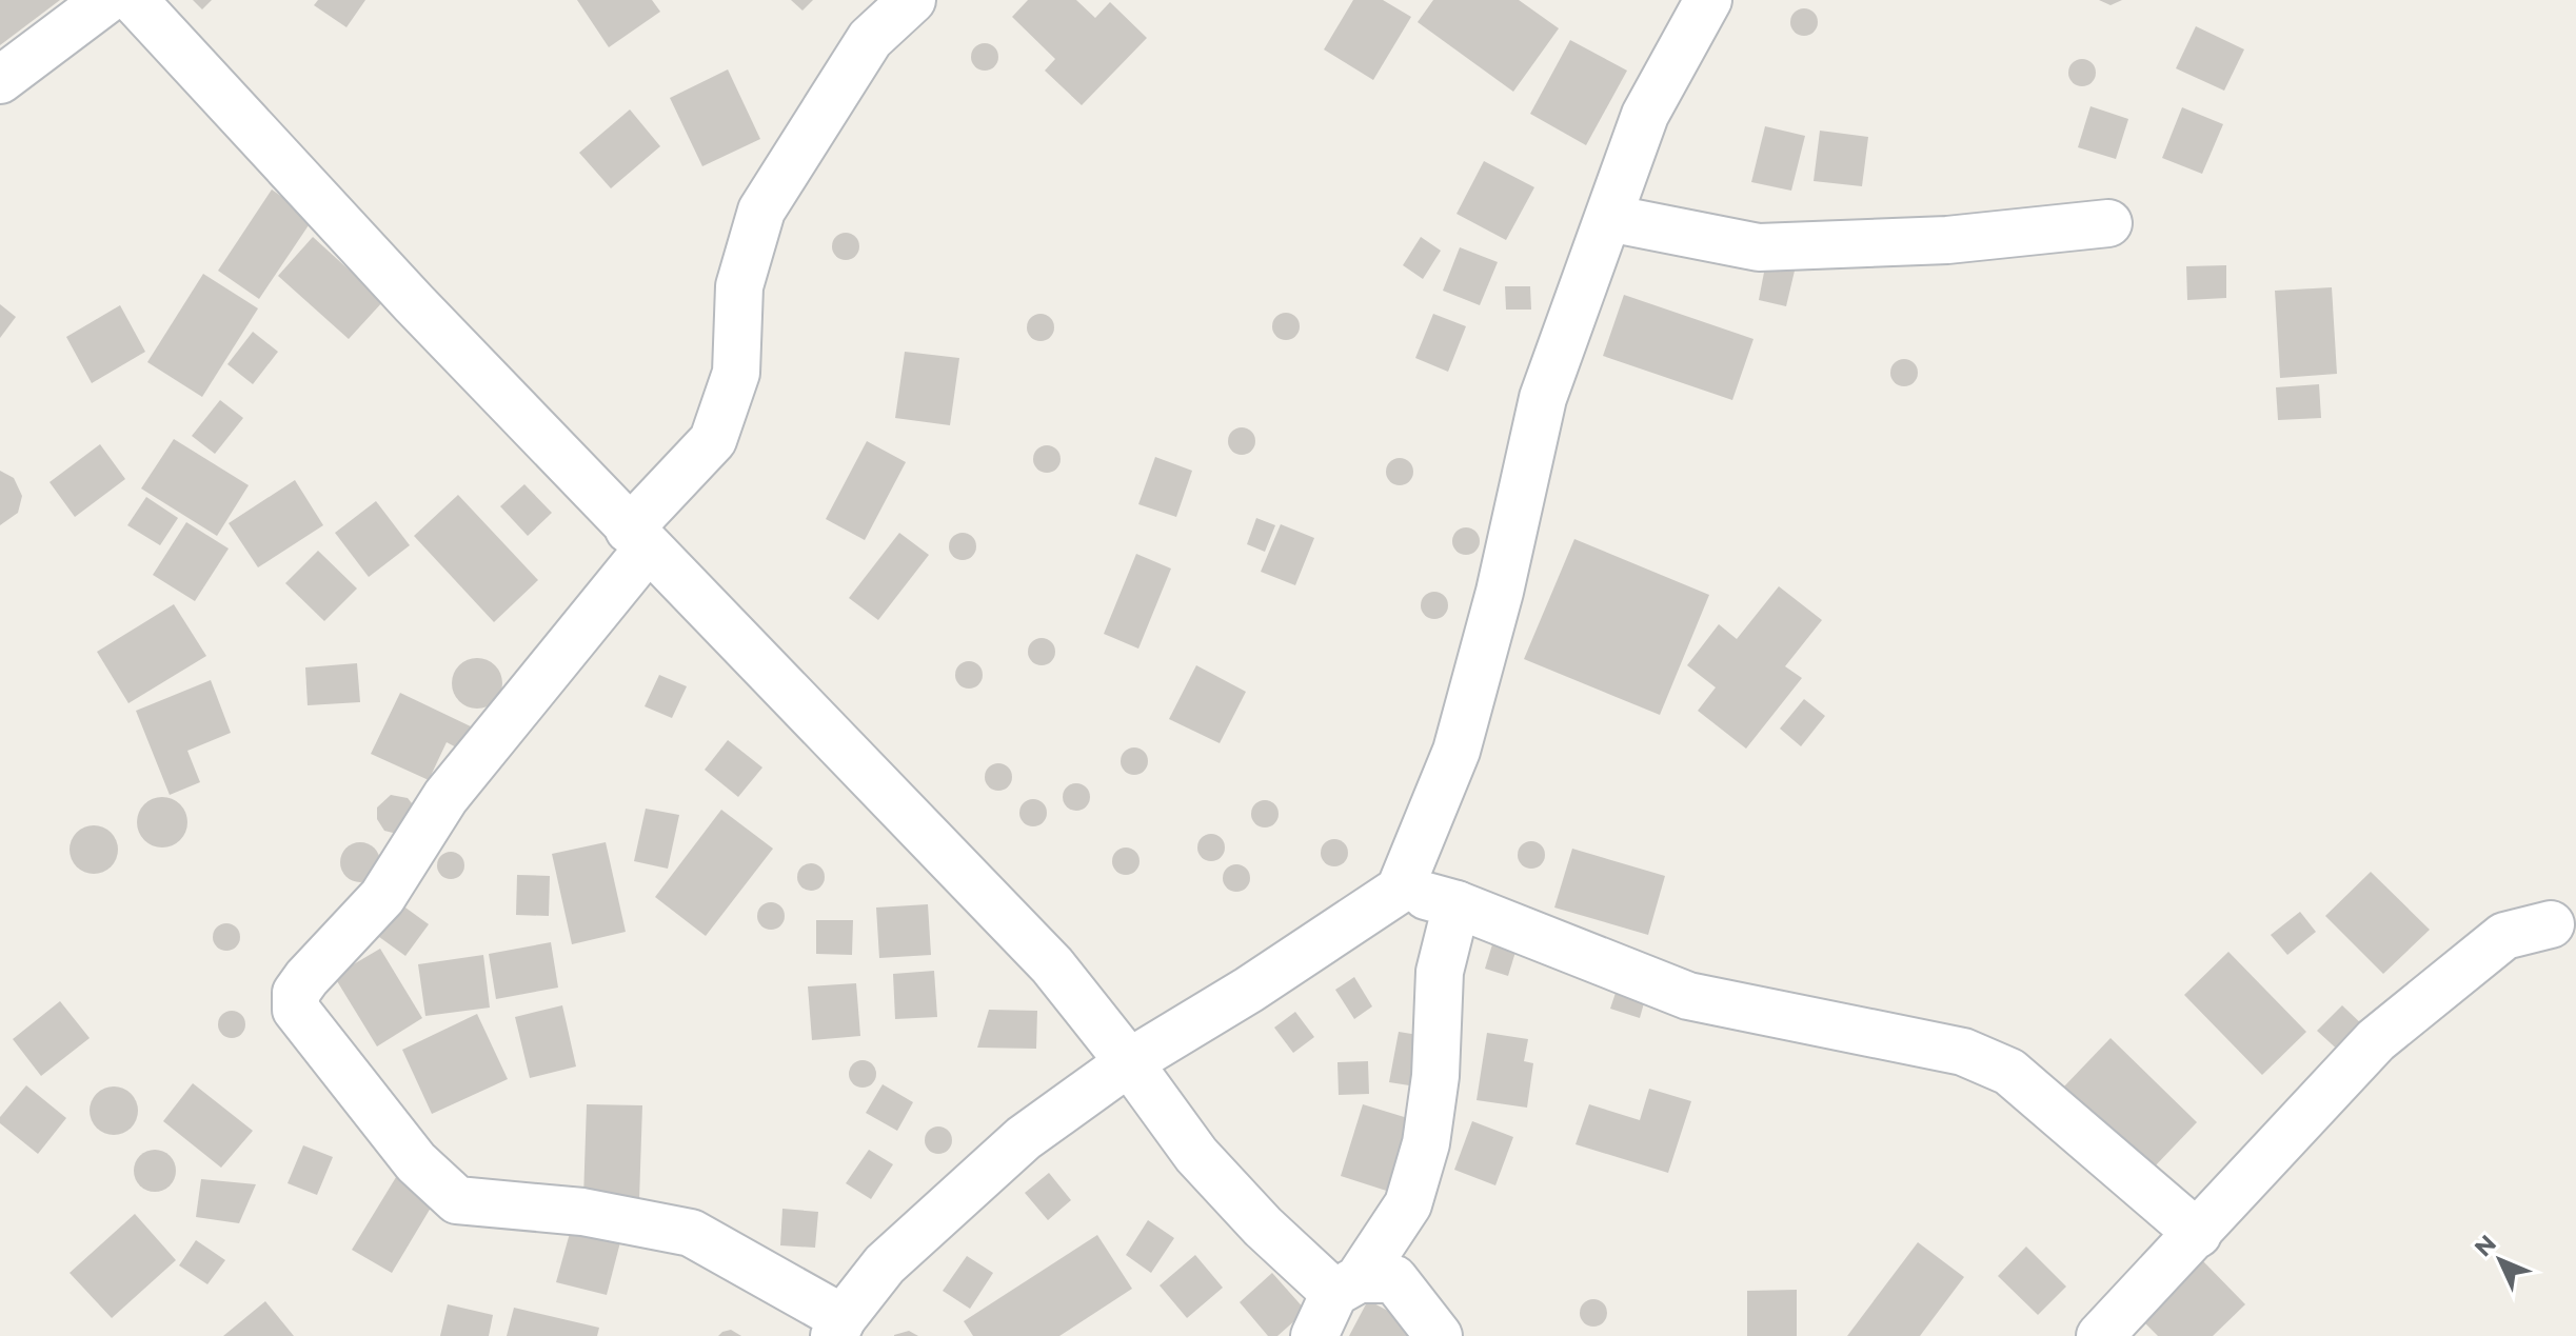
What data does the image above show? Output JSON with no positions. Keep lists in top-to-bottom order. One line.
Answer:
{"north":"top left"}
